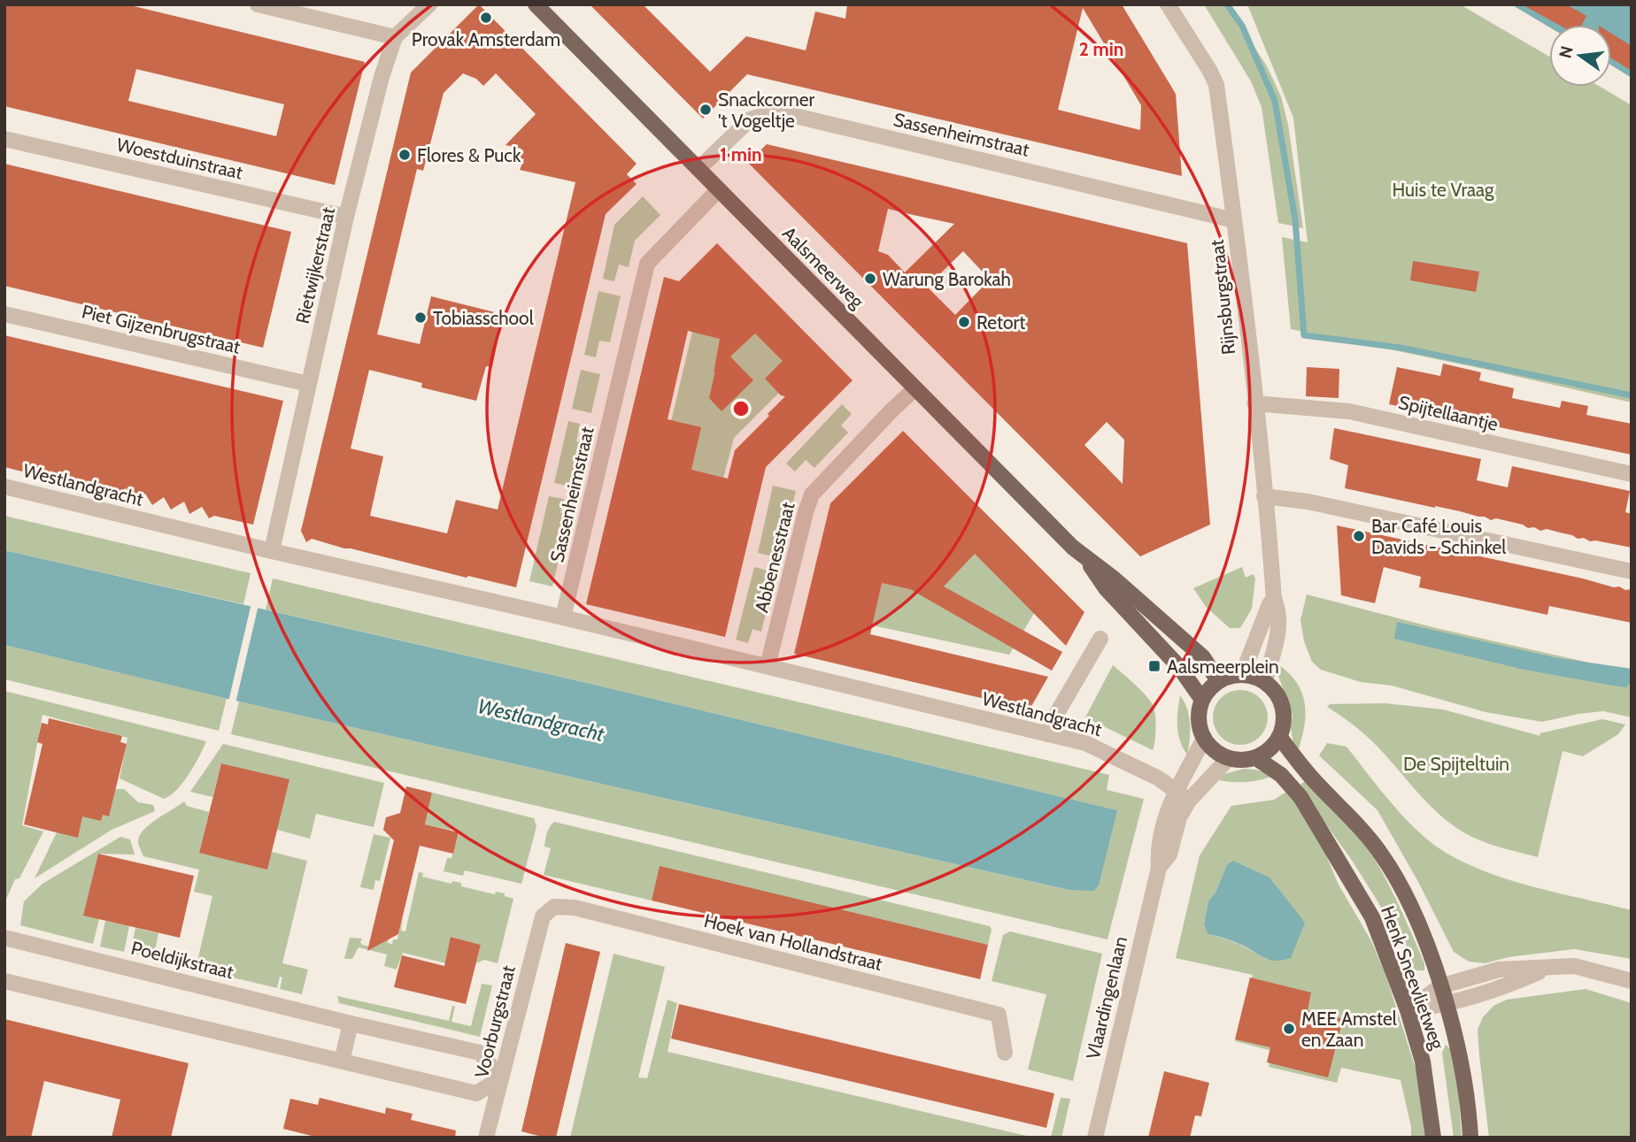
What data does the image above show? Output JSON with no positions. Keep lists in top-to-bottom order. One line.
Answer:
{"streets":{"main road":["Aalsmeerweg","Henk Sneevlietweg"],"street":["Sassenheimstraat","Woestduinstraat","Rietwijkerstraat","Rijnsburgstraat","Piet Gijzenbrugstraat","Spijtellaantje","Westlandgracht","Abbenesstraat","Hoek van Hollandstraat","Poeldijkstraat","Vlaardingenlaan","Voorburgstraat"]},"crossings":[["Sassenheimstraat","Aalsmeerweg"],["Sassenheimstraat","Rijnsburgstraat"],["Sassenheimstraat","Westlandgracht"],["Woestduinstraat","Rietwijkerstraat"],["Rietwijkerstraat","Piet Gijzenbrugstraat"],["Rietwijkerstraat","Westlandgracht"],["Aalsmeerweg","Abbenesstraat"],["Rijnsburgstraat","Spijtellaantje"],["Rijnsburgstraat","Henk Sneevlietweg"],["Rijnsburgstraat","Vlaardingenlaan"],["Westlandgracht","Abbenesstraat"],["Westlandgracht","Vlaardingenlaan"],["Hoek van Hollandstraat","Voorburgstraat"],["Poeldijkstraat","Voorburgstraat"],["Henk Sneevlietweg","Vlaardingenlaan"]],"water":["Westlandgracht"],"parks":["Huis te Vraag","De Spijteltuin"],"places":{"other":["Provak Amsterdam","Snackcorner 't Vogeltje","Flores & Puck","Warung Barokah","Tobiasschool","Retort","Bar Café Louis Davids - Schinkel","MEE Amstel en Zaan"],"transit":["Aalsmeerplein"]},"north":"left","rings":["2 min","1 min"]}
